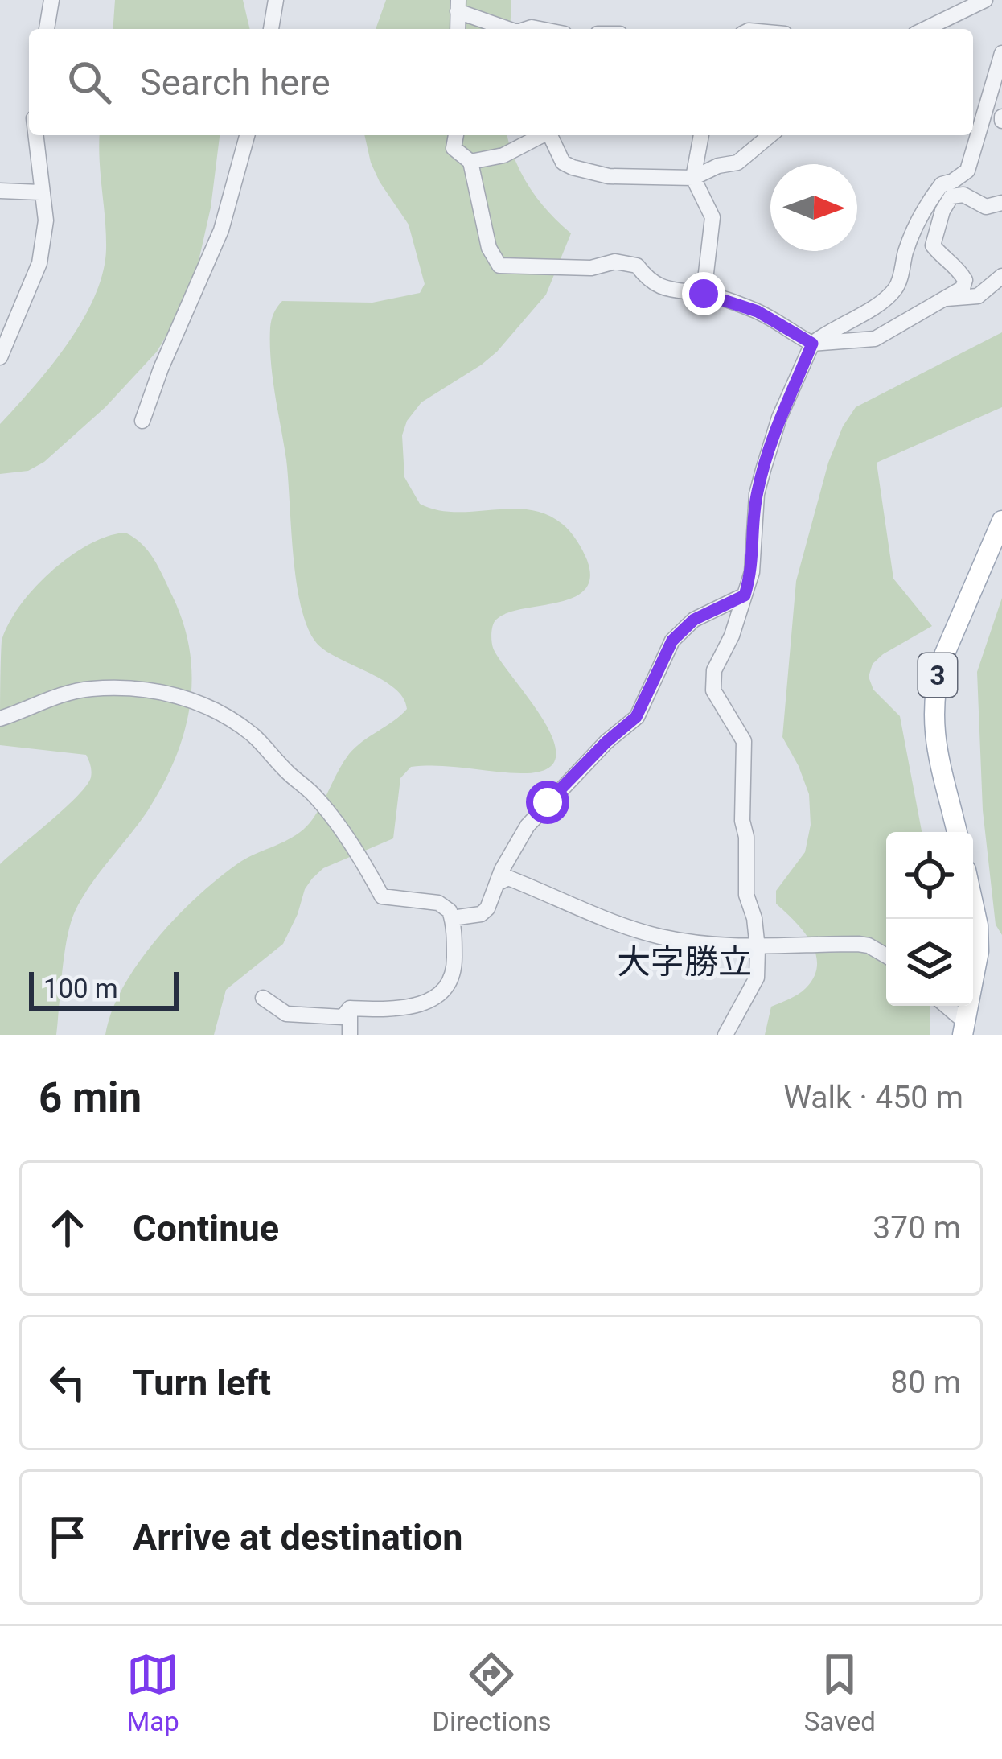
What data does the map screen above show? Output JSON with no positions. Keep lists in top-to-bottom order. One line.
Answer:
{"streets":{"main road":["3"]},"districts":["大字勝立"],"scale_bar":"100 m","north":"right","page":{"search":"Search here","scale":"100 m","heading":["6 min","Walk · 450 m"],"list":[["Continue","370 m"],["Turn left","80 m"],"Arrive at destination"],"nav":["Map","Directions","Saved"]}}
